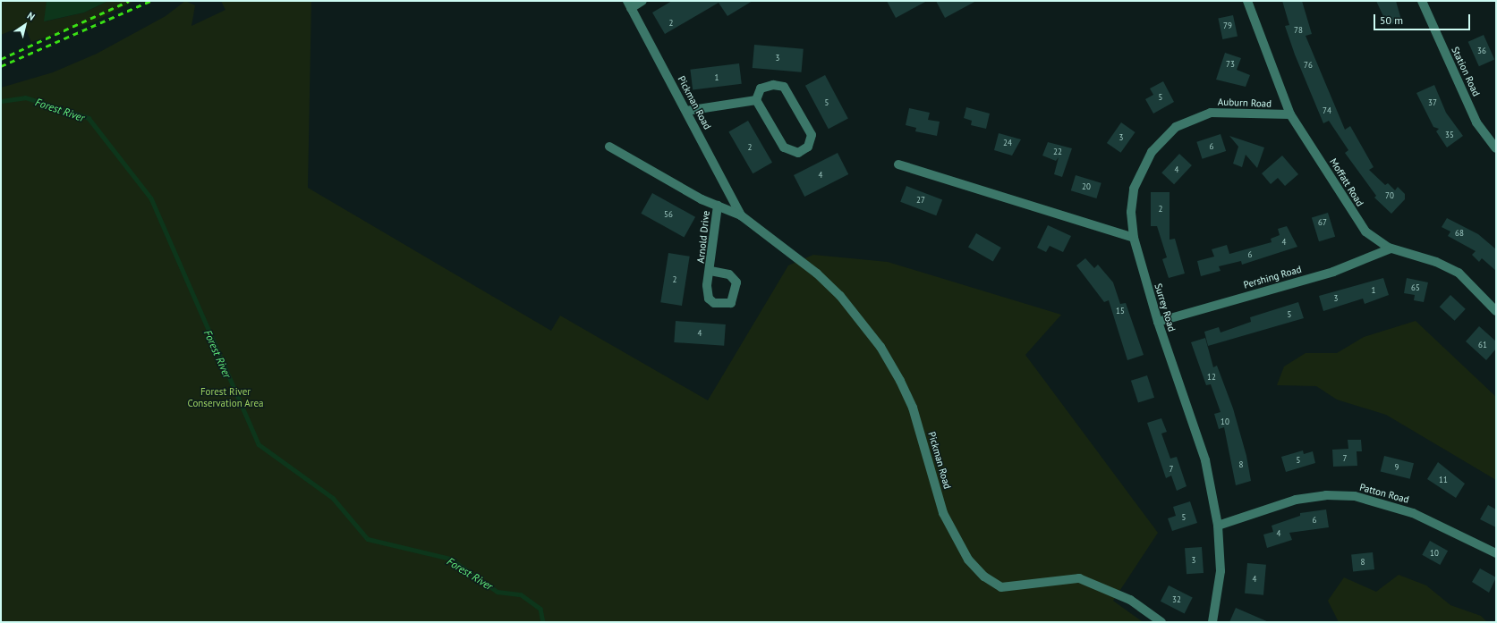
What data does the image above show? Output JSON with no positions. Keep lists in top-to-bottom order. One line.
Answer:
{"streets":{"street":["Station Road","Pickman Road","Auburn Road","Moffatt Road","Arnold Drive","Pershing Road","Surrey Road","Patton Road"]},"crossings":[["Pickman Road","Arnold Drive"],["Auburn Road","Moffatt Road"],["Auburn Road","Surrey Road"],["Moffatt Road","Pershing Road"],["Pershing Road","Surrey Road"],["Surrey Road","Patton Road"]],"water":["Forest River"],"parks":["Forest River Conservation Area"],"house_numbers":["2","79","78","36","3","73","76","1","5","5","37","74","35","3","24","6","2","22","4","4","20","70","27","2","56","67","68","4","6","2","65","1","3","15","5","4","61","12","10","7","5","8","9","7","11","5","6","4","10","3","8","4","32"],"scale_bar":"50 m","north":"top right"}
